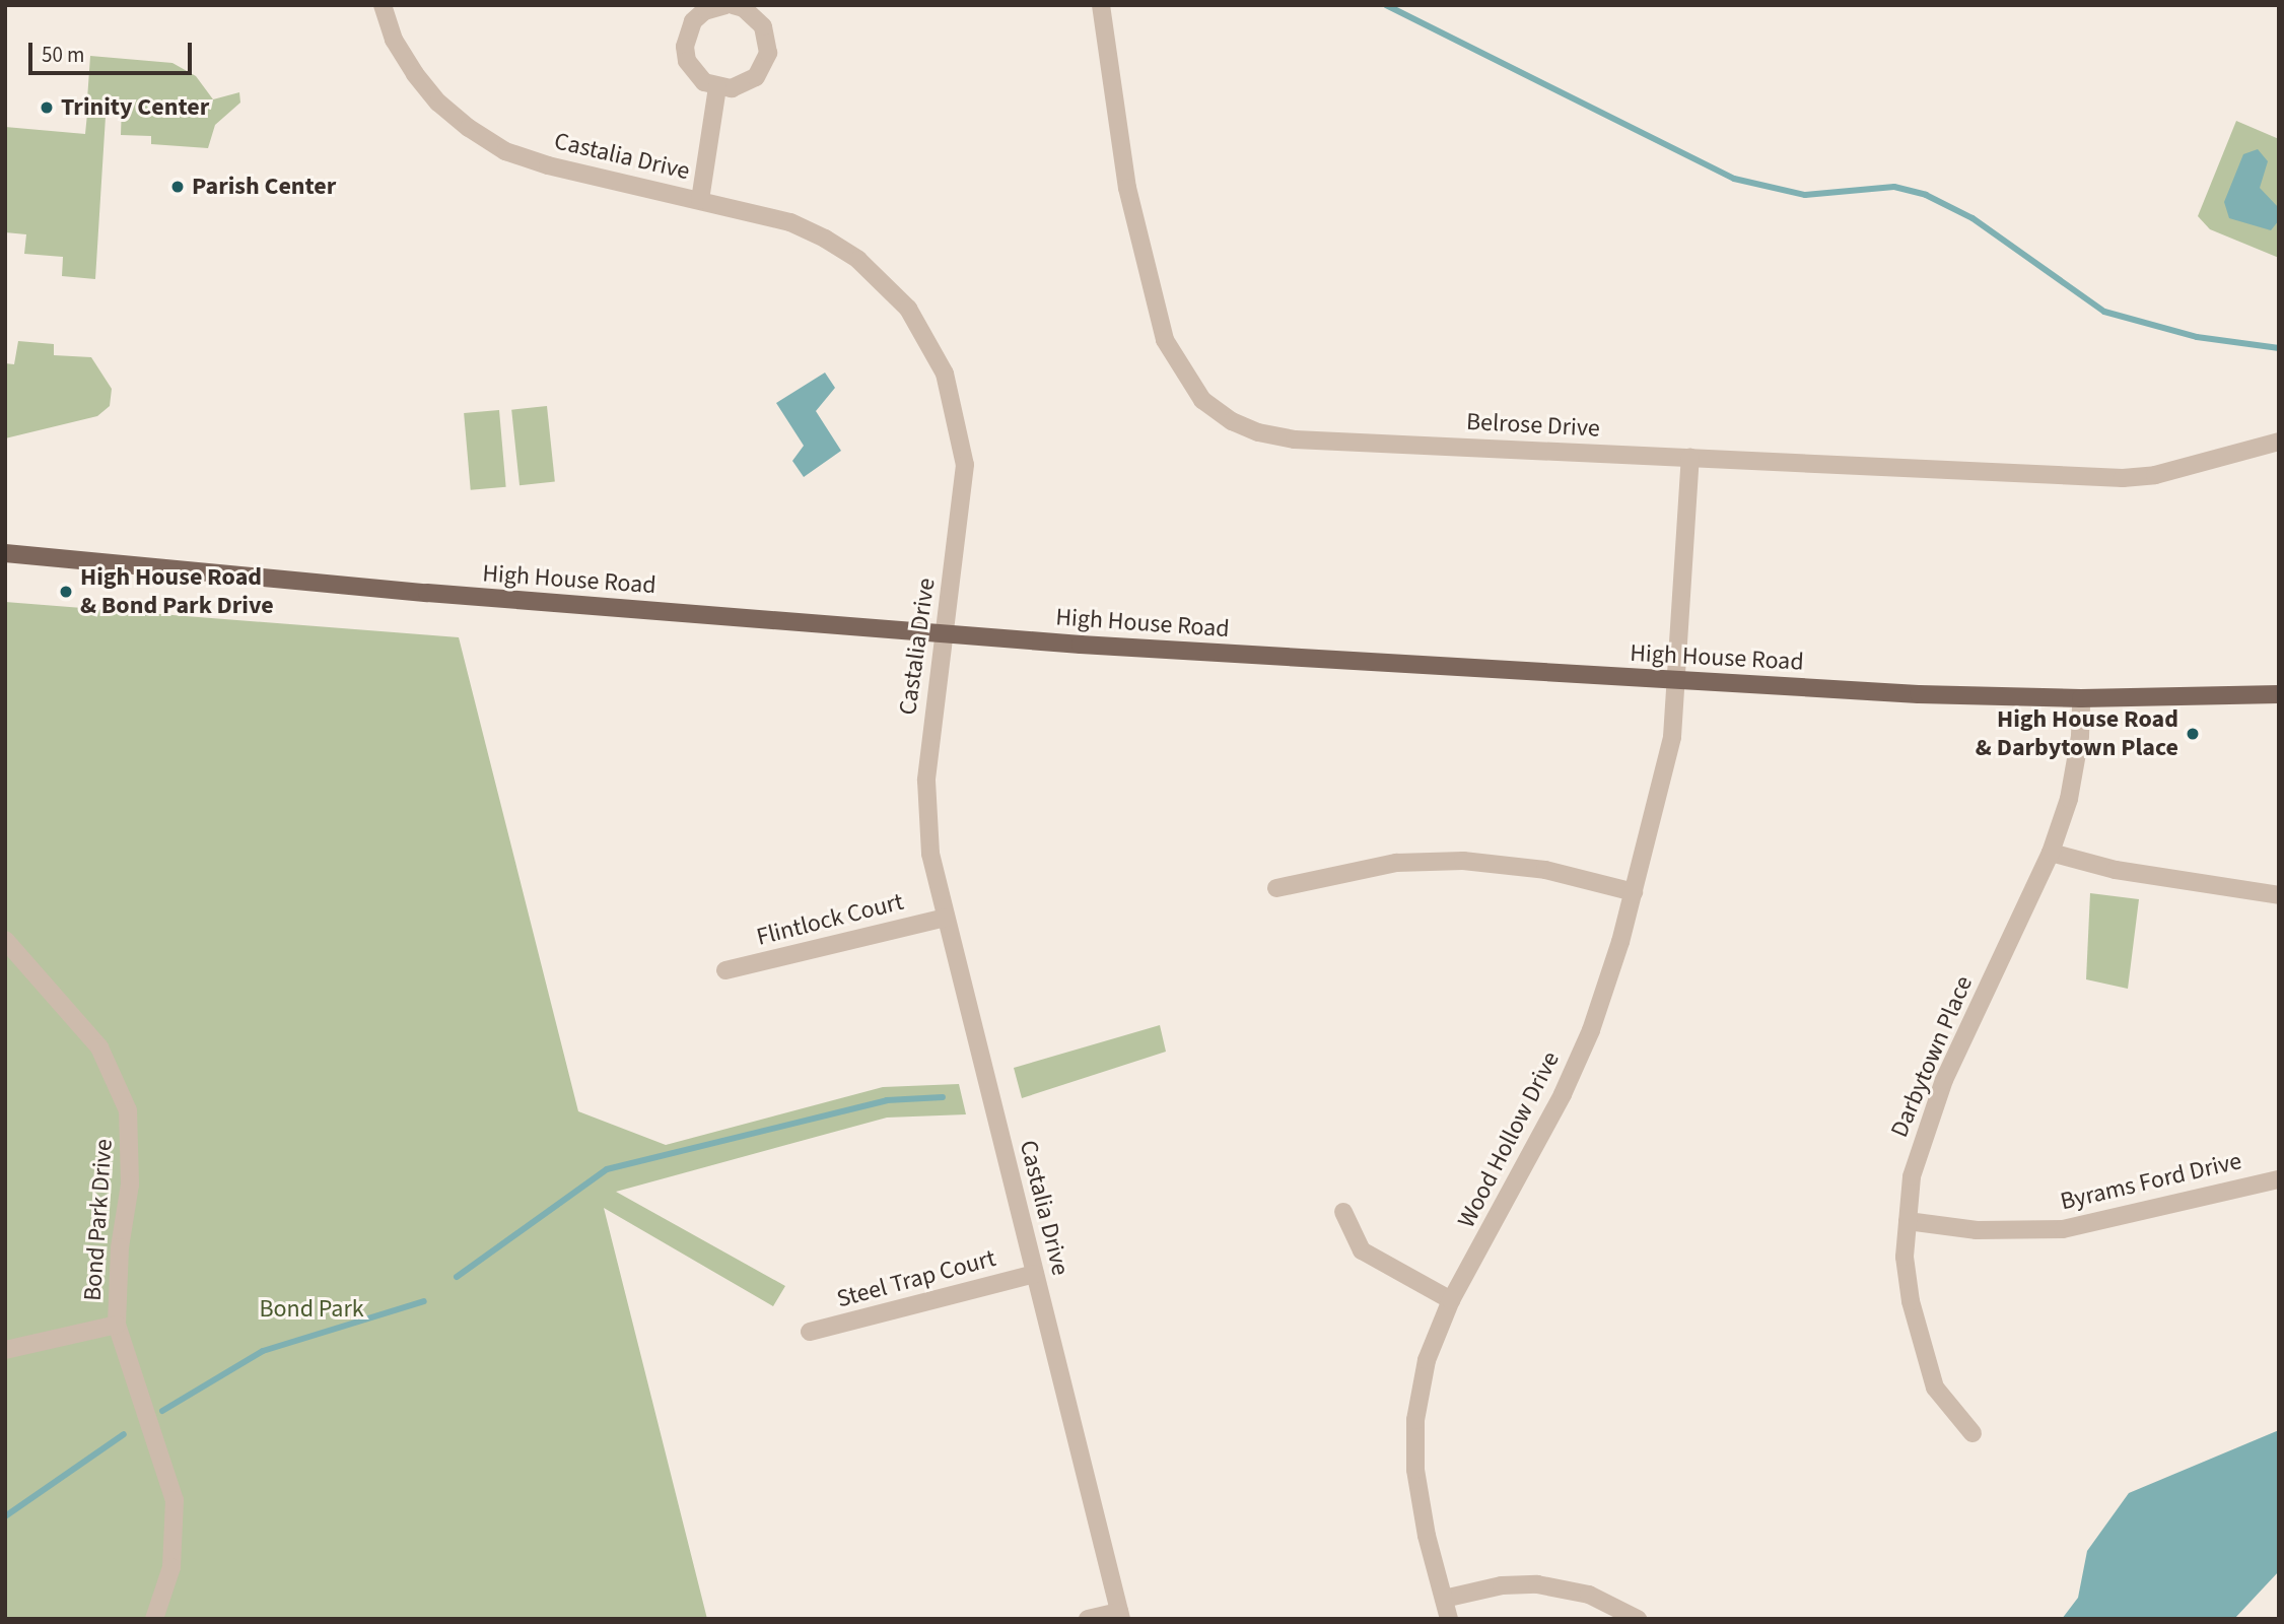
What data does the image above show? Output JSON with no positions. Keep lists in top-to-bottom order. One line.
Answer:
{"streets":{"main road":["High House Road"],"street":["Castalia Drive","Belrose Drive","Flintlock Court","Darbytown Place","Wood Hollow Drive","Byrams Ford Drive","Bond Park Drive","Steel Trap Court"]},"crossings":[["Castalia Drive","High House Road"],["Castalia Drive","Flintlock Court"],["Castalia Drive","Steel Trap Court"],["Belrose Drive","Wood Hollow Drive"],["High House Road","Darbytown Place"],["High House Road","Wood Hollow Drive"],["Darbytown Place","Byrams Ford Drive"]],"parks":["Bond Park"],"places":["Trinity Center","Parish Center","High House Road & Bond Park Drive","High House Road & Darbytown Place"],"scale_bar":"50 m"}
